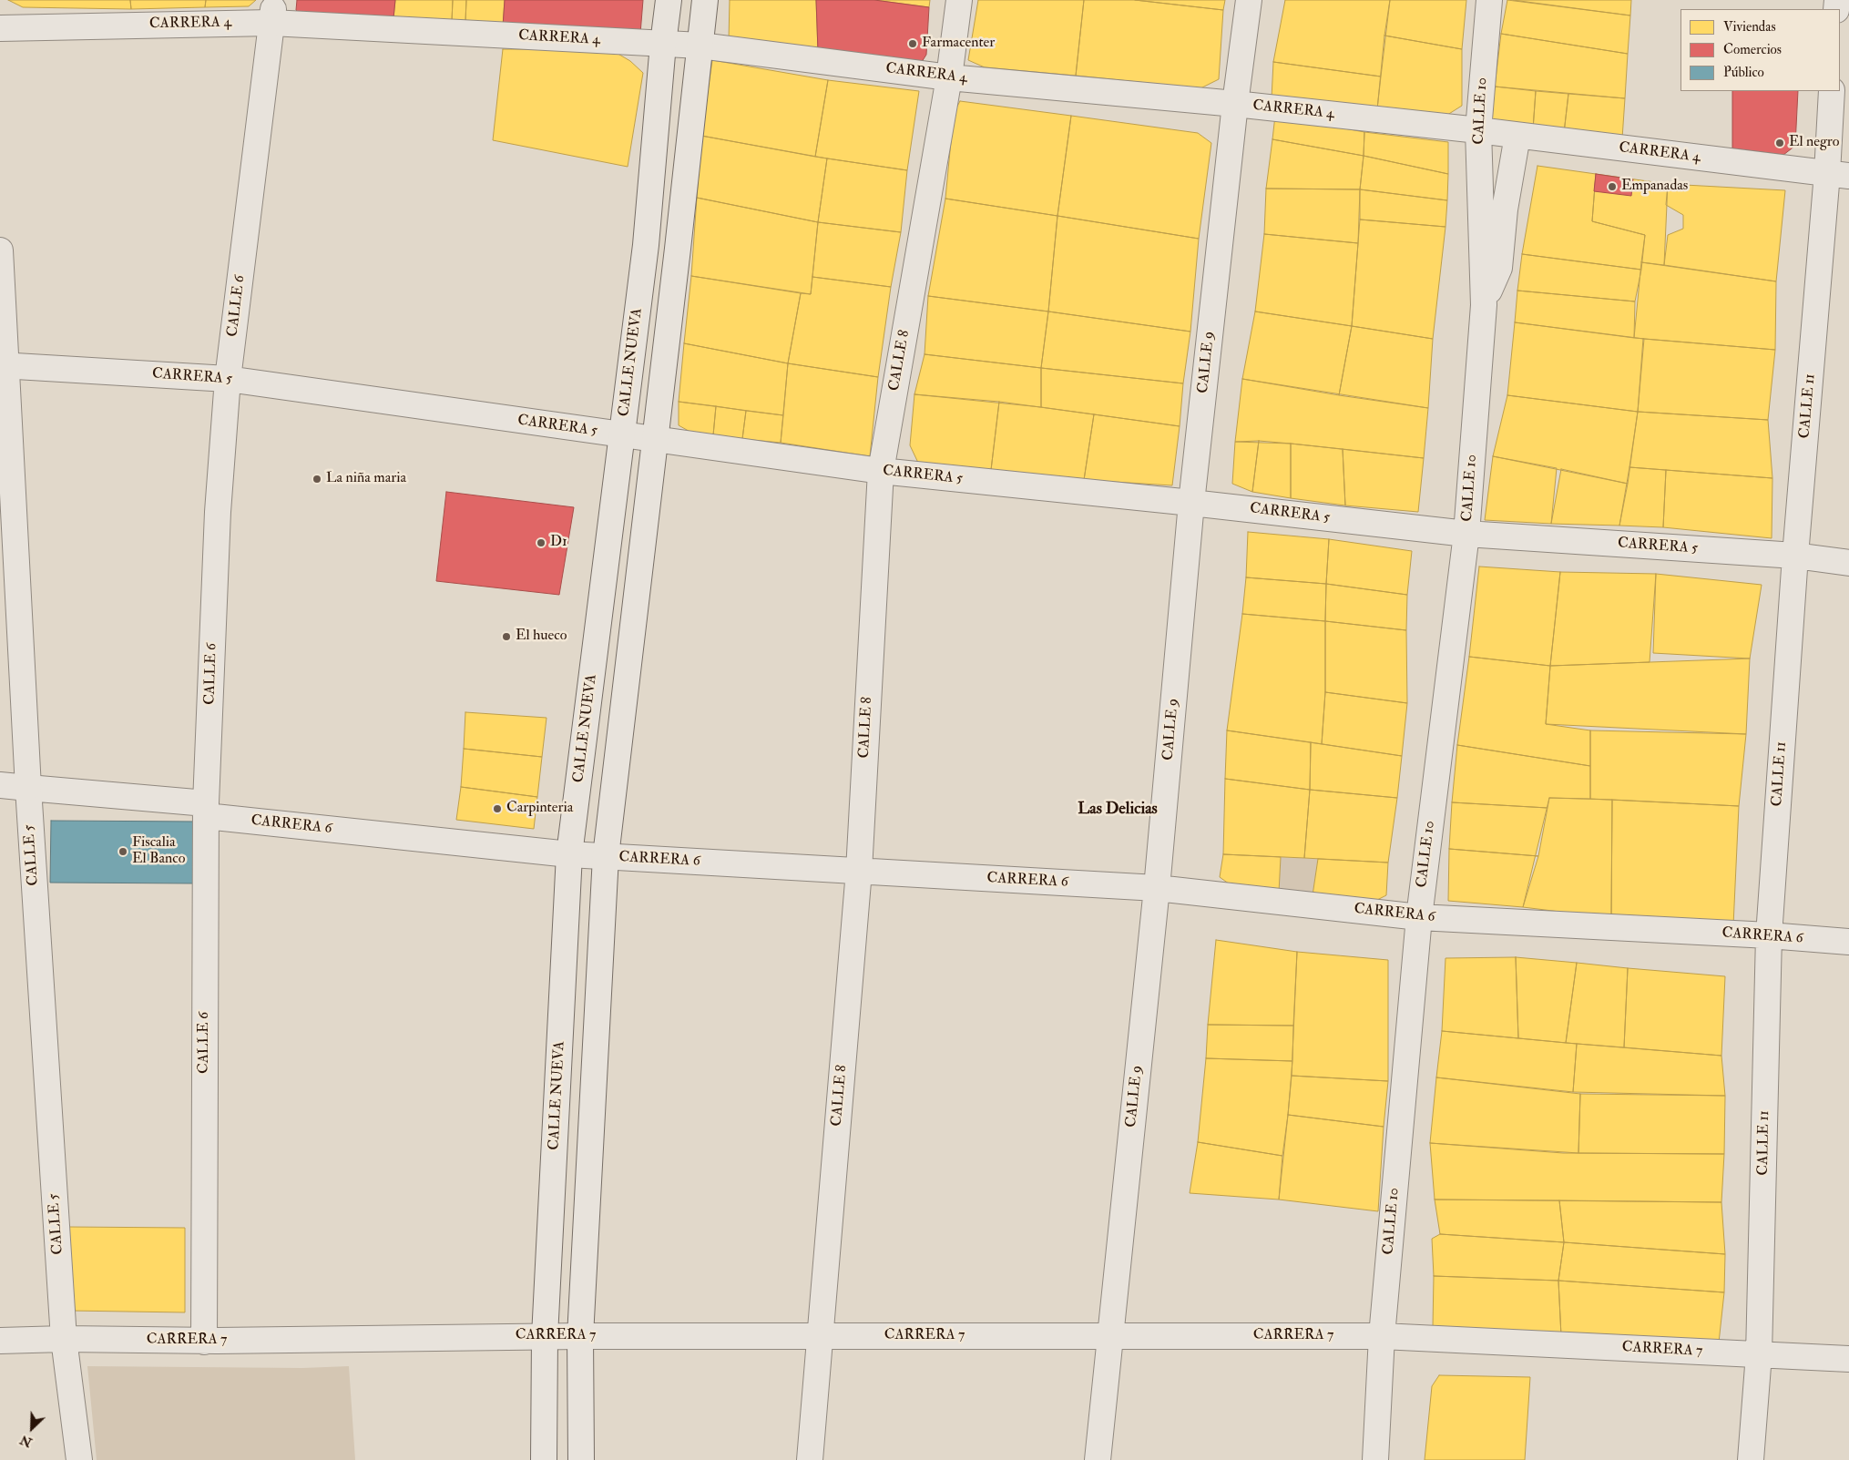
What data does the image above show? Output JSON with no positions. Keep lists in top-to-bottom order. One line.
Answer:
{"streets":{"street":["CARRERA 4","CALLE 10","CALLE 6","CALLE 8","CALLE NUEVA","CALLE 9","CARRERA 5","CALLE 11","CARRERA 6","CALLE 5","CARRERA 7"]},"crossings":[["CARRERA 4","CALLE 10"],["CARRERA 4","CALLE 6"],["CARRERA 4","CALLE 8"],["CARRERA 4","CALLE NUEVA"],["CARRERA 4","CALLE 9"],["CARRERA 4","CALLE 11"],["CALLE 10","CARRERA 5"],["CALLE 10","CARRERA 6"],["CALLE 10","CARRERA 7"],["CALLE 6","CARRERA 5"],["CALLE 6","CARRERA 6"],["CALLE 6","CARRERA 7"],["CALLE 8","CARRERA 5"],["CALLE 8","CARRERA 6"],["CALLE 8","CARRERA 7"],["CALLE NUEVA","CARRERA 5"],["CALLE NUEVA","CARRERA 6"],["CALLE NUEVA","CARRERA 7"],["CALLE 9","CARRERA 5"],["CALLE 9","CARRERA 6"],["CALLE 9","CARRERA 7"],["CARRERA 5","CALLE 11"],["CARRERA 5","CALLE 5"],["CALLE 11","CARRERA 6"],["CALLE 11","CARRERA 7"],["CARRERA 6","CALLE 5"],["CALLE 5","CARRERA 7"]],"districts":["Las Delicias"],"places":["Farmacenter","El negro","Empanadas","La niña maria","D1","El hueco","Carpinteria","Fiscalia El Banco"],"legend":["Viviendas","Comercios","Público"],"north":"bottom left"}
